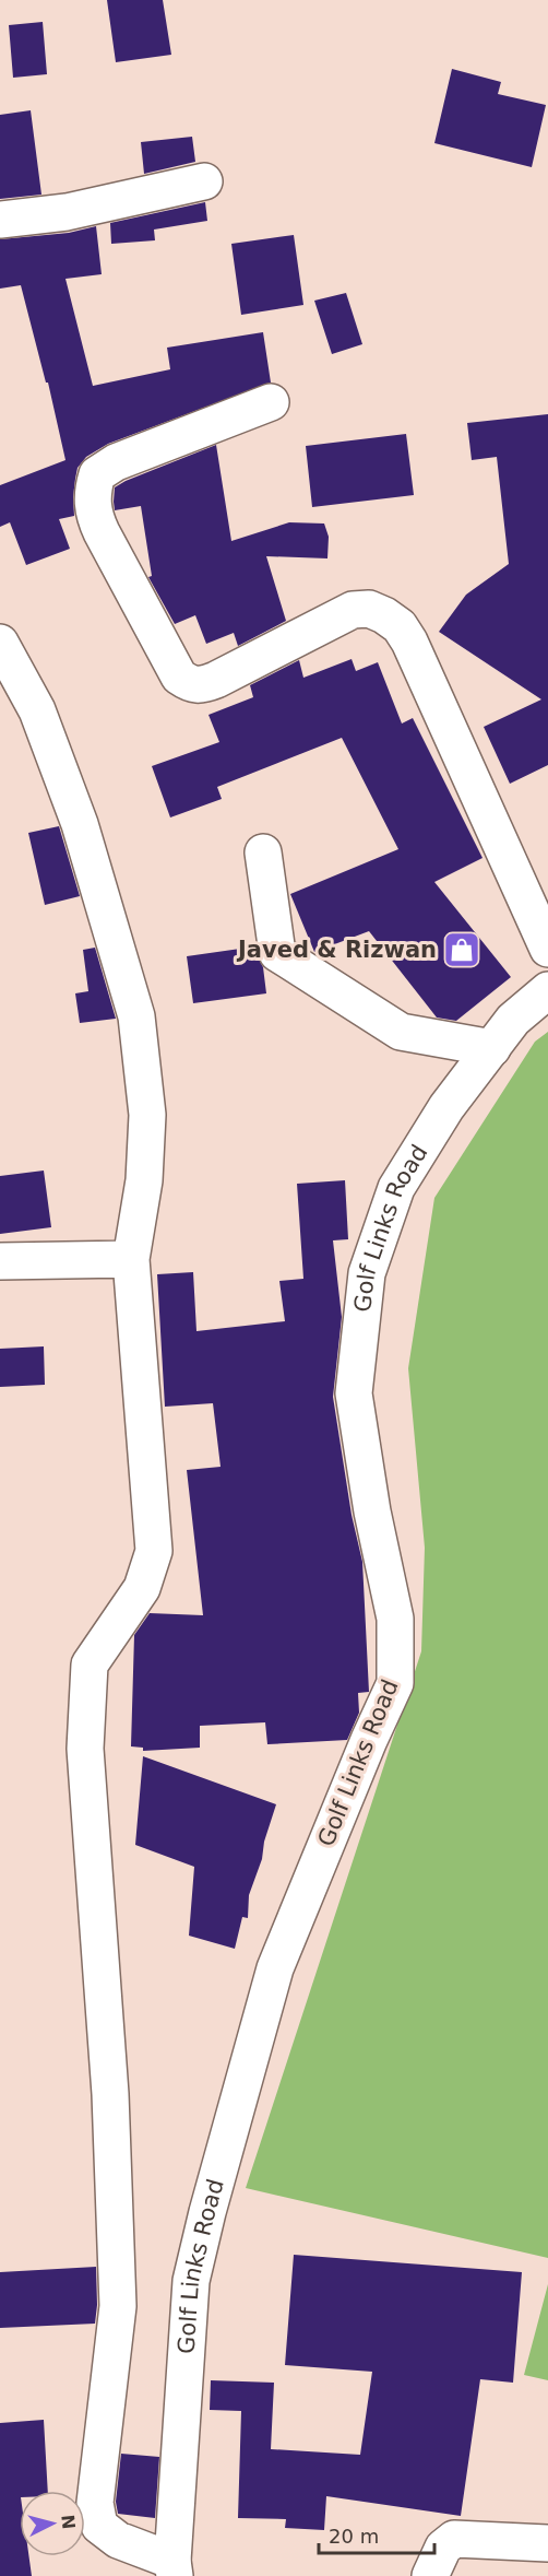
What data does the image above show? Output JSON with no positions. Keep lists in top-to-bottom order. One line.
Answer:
{"streets":{"street":["Golf Links Road"]},"places":{"shop":["Javed & Rizwan"]},"scale_bar":"20 m","north":"right"}
